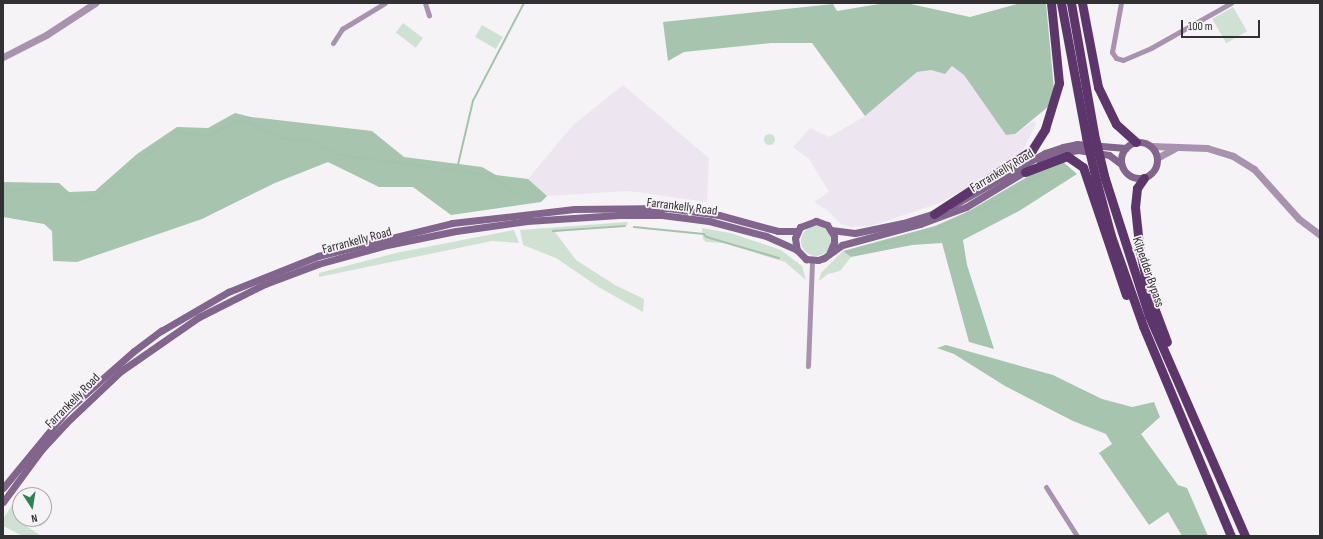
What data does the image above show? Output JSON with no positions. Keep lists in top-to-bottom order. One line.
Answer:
{"streets":{"highway":["Kilpedder Bypass"],"main road":["Farrankelly Road"]},"scale_bar":"100 m","north":"bottom"}
